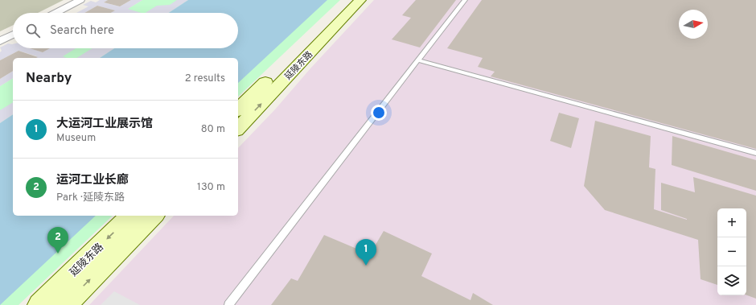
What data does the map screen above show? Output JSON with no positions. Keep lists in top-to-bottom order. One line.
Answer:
{"streets":{"main road":["延陵东路"]},"north":"right","page":{"search":"Search here","heading":["Nearby","2 results"],"list":[{"mark":"1","name":"大运河工业展示馆","note":"Museum","value":"80 m"},{"mark":"2","name":"运河工业长廊","note":"Park · 延陵东路","value":"130 m"}],"map_buttons":["+","−"],"pins":["2","1"]}}
